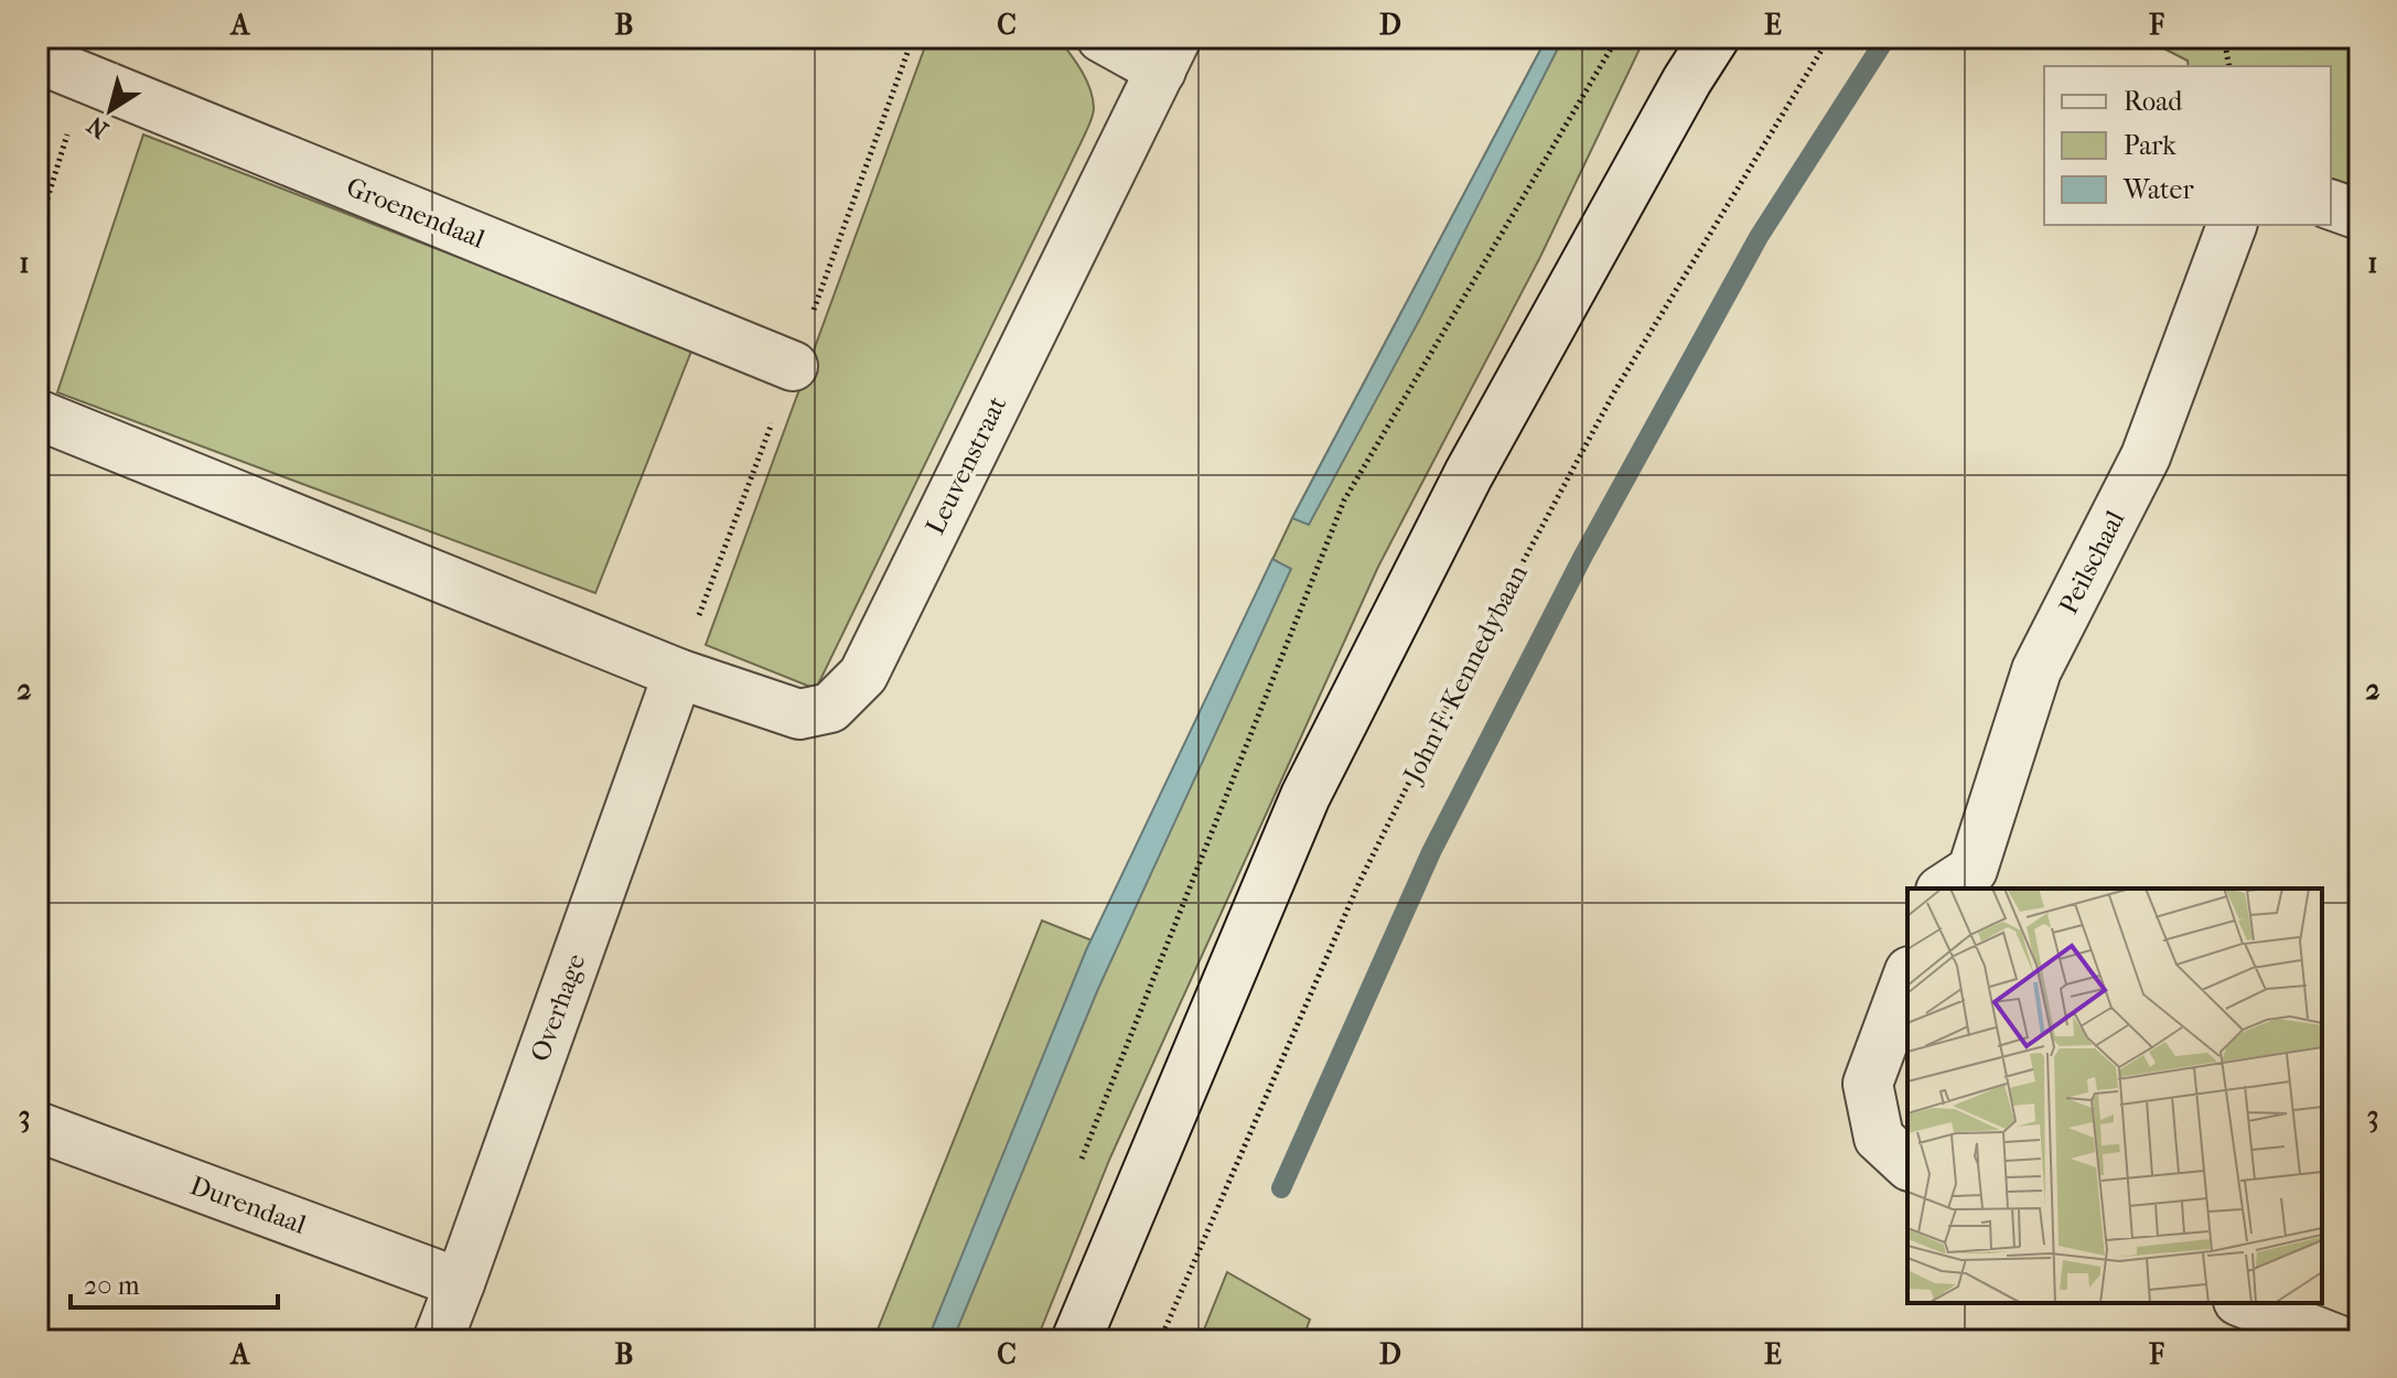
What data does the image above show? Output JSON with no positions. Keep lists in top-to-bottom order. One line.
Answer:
{"streets":{"street":["Groenendaal","Leuvenstraat","Peilschaal","Overhage","Durendaal"],"path":["John F. Kennedybaan"]},"crossings":[["Leuvenstraat","Overhage"],["Overhage","Durendaal"]],"legend":["Road","Park","Water"],"scale_bar":"20 m","north":"bottom left","grid":{"columns":["A","B","C","D","E","F"],"rows":["1","2","3"]}}
